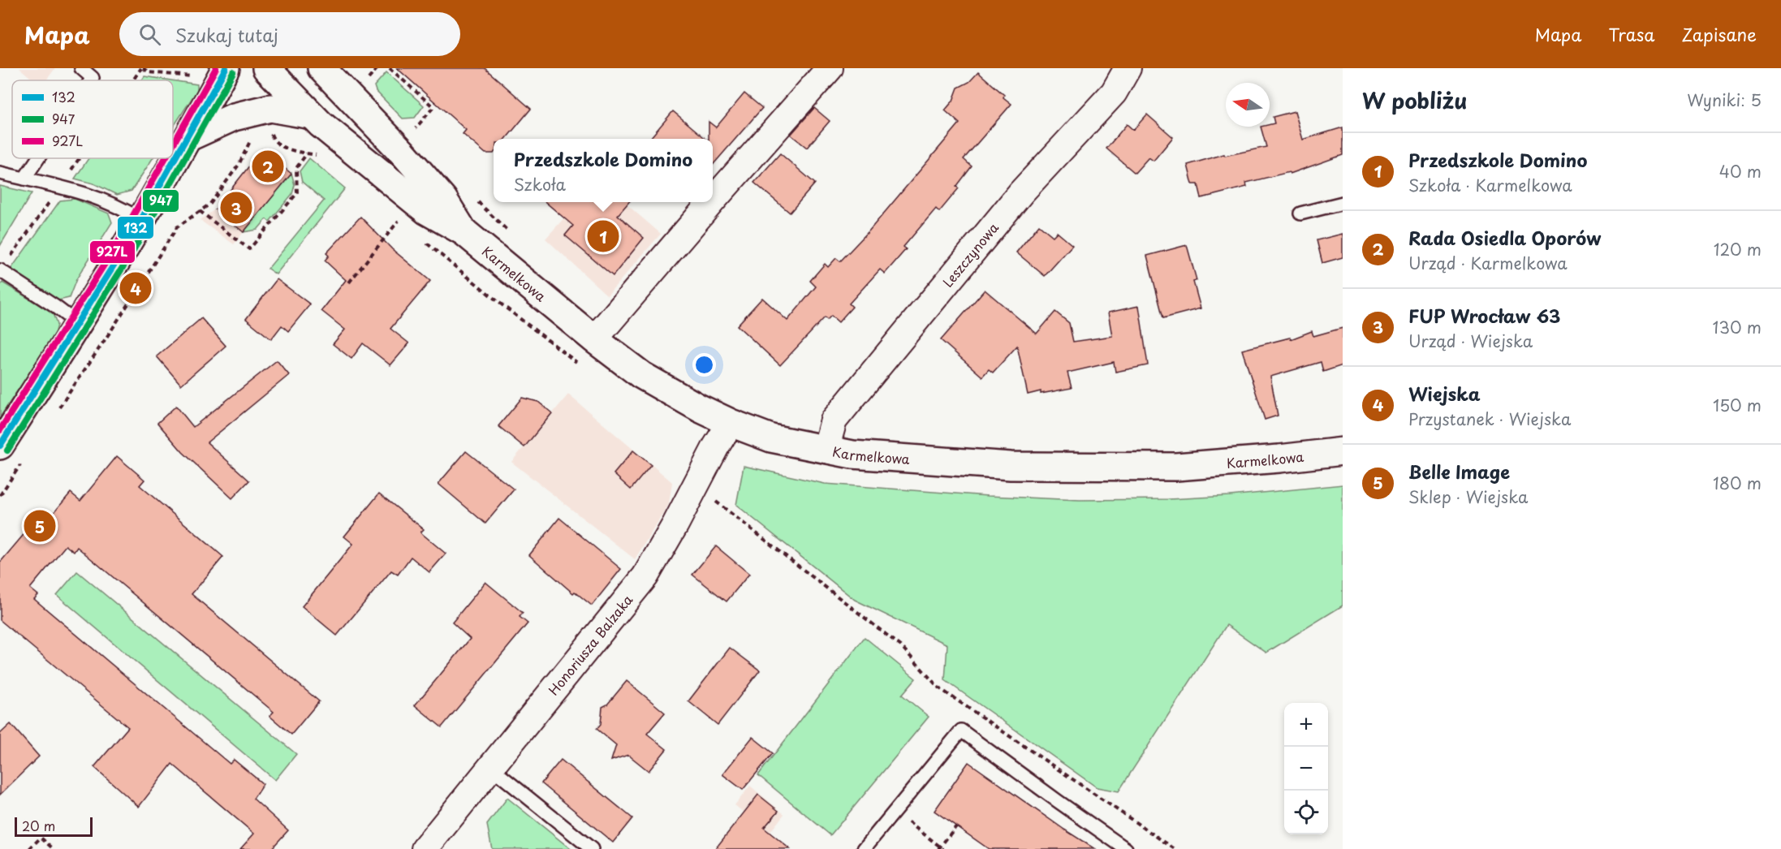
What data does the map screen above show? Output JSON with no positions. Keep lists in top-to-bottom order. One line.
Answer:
{"streets":{"street":["Leszczynowa","Karmelkowa","Honoriusza Balzaka"]},"crossings":[["Leszczynowa","Karmelkowa"],["Karmelkowa","Honoriusza Balzaka"]],"lines":["transit line 132","transit line 927L","transit line 947"],"legend":["132","947","927L"],"scale_bar":"20 m","north":"left","page":{"header":"Mapa","search":"Szukaj tutaj","nav":["Mapa","Trasa","Zapisane"],"heading":["W pobliżu","Wyniki: 5"],"list":[{"mark":"1","name":"Przedszkole Domino","note":"Szkoła · Karmelkowa","value":"40 m"},{"mark":"2","name":"Rada Osiedla Oporów","note":"Urząd · Karmelkowa","value":"120 m"},{"mark":"3","name":"FUP Wrocław 63","note":"Urząd · Wiejska","value":"130 m"},{"mark":"4","name":"Wiejska","note":"Przystanek · Wiejska","value":"150 m"},{"mark":"5","name":"Belle Image","note":"Sklep · Wiejska","value":"180 m"}],"popup":["Przedszkole Domino","Szkoła"],"pins":["2","3","1","4","5"],"map_buttons":["+","−"],"scale":"20 m"}}
